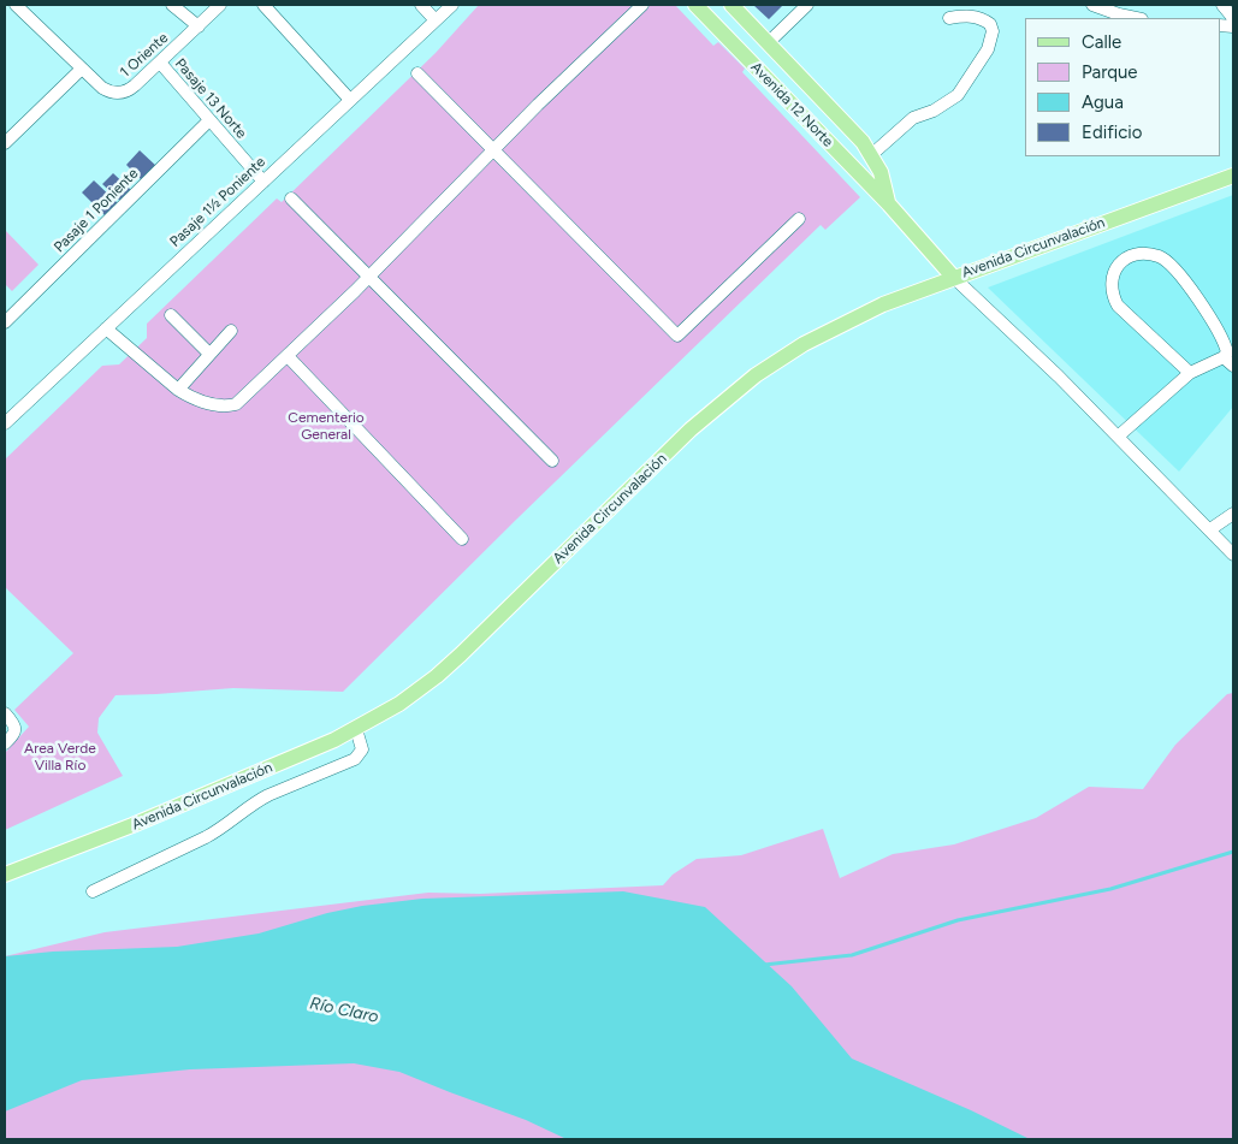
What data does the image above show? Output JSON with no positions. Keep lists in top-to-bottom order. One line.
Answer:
{"streets":{"main road":["Avenida 12 Norte","Avenida Circunvalación"],"street":["1 Oriente","Pasaje 13 Norte","Pasaje 1½ Poniente","Pasaje 1 Poniente"]},"crossings":[["1 Oriente","Pasaje 13 Norte"],["Pasaje 13 Norte","Pasaje 1½ Poniente"],["Pasaje 13 Norte","Pasaje 1 Poniente"],["Avenida 12 Norte","Avenida Circunvalación"]],"water":["Río Claro"],"parks":["Cementerio General","Area Verde Villa Río"],"legend":["Calle","Parque","Agua","Edificio"]}
